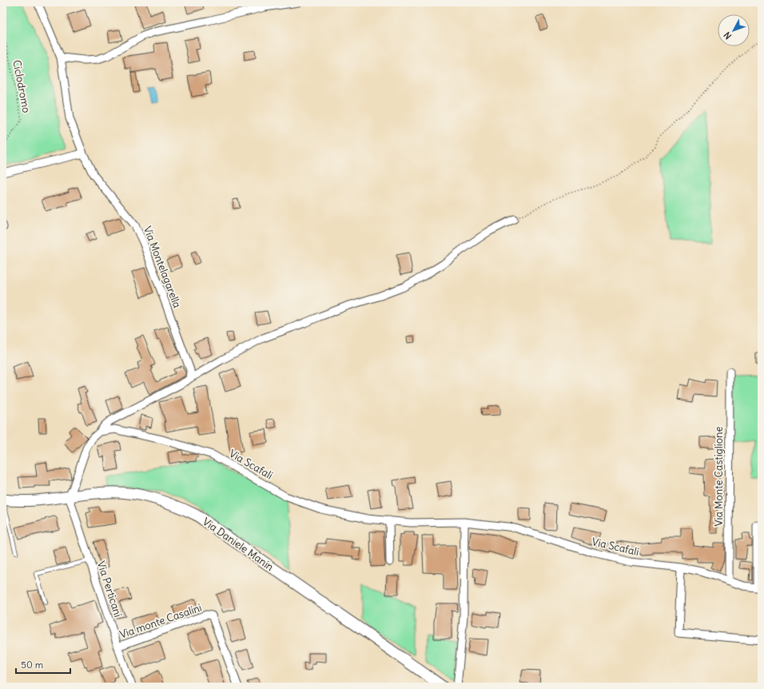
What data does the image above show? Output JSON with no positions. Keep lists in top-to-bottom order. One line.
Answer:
{"streets":{"main road":["Via Daniele Manin"],"street":["Via Montelagarella","Via Scafali","Via Monte Castiglione","Via Perticani","Via monte Casalini"],"path":["Ciclodromo"]},"crossings":[["Via Scafali","Via Monte Castiglione"],["Via Daniele Manin","Via Perticani"],["Via Perticani","Via monte Casalini"]],"scale_bar":"50 m","north":"bottom left"}
